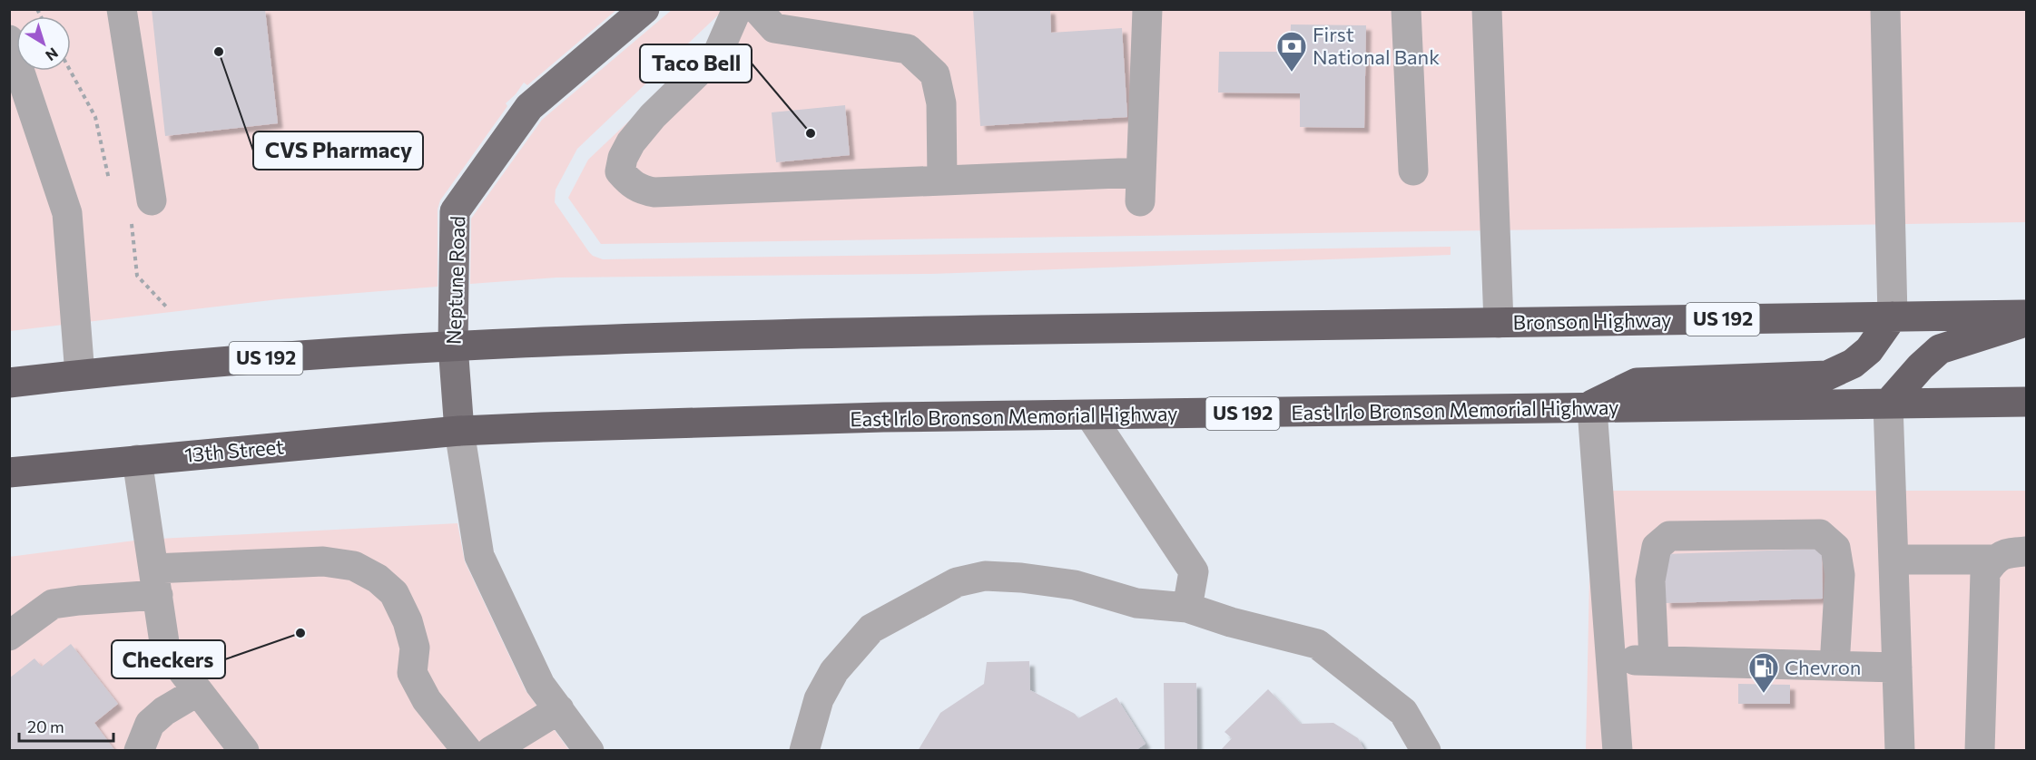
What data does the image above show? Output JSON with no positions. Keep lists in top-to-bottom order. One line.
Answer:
{"streets":{"highway":["US 192","Bronson Highway","East Irlo Bronson Memorial Highway","13th Street"],"main road":["Neptune Road"]},"crossings":[["Neptune Road","US 192"],["Neptune Road","Bronson Highway"],["Neptune Road","East Irlo Bronson Memorial Highway"],["Neptune Road","13th Street"],["US 192","Bronson Highway"],["East Irlo Bronson Memorial Highway","13th Street"]],"places":{"other":["CVS Pharmacy","Taco Bell","Checkers"],"bank":["First National Bank"],"fuel station":["Chevron"]},"scale_bar":"20 m","north":"bottom right"}
